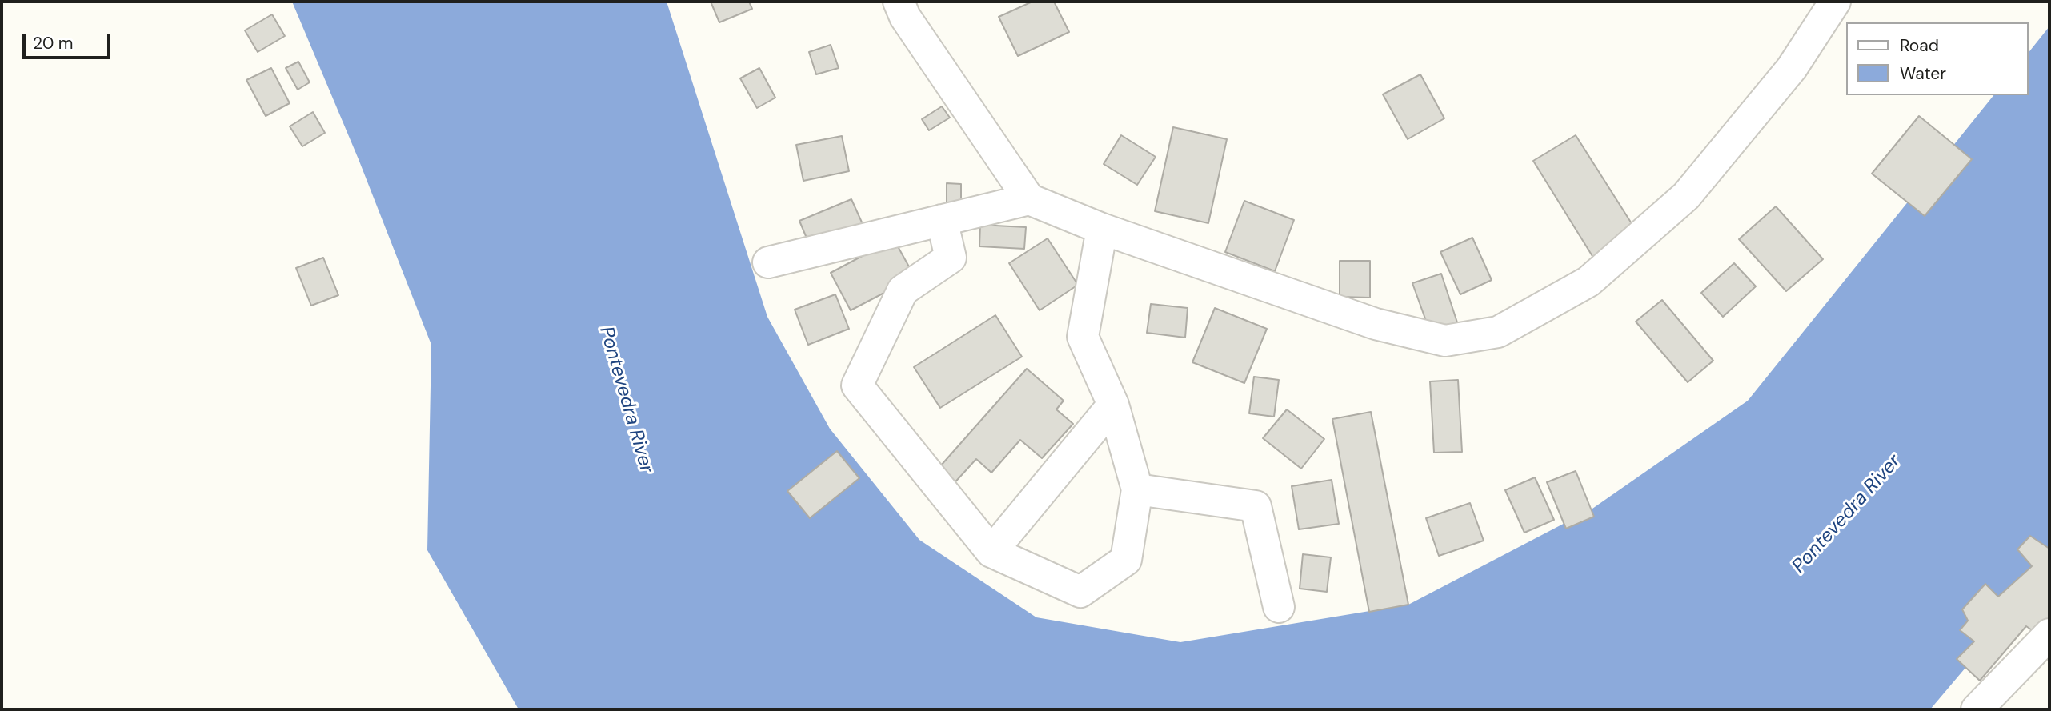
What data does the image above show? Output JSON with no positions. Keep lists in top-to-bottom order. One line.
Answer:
{"water":["Pontevedra River"],"legend":["Road","Water"],"scale_bar":"20 m"}
